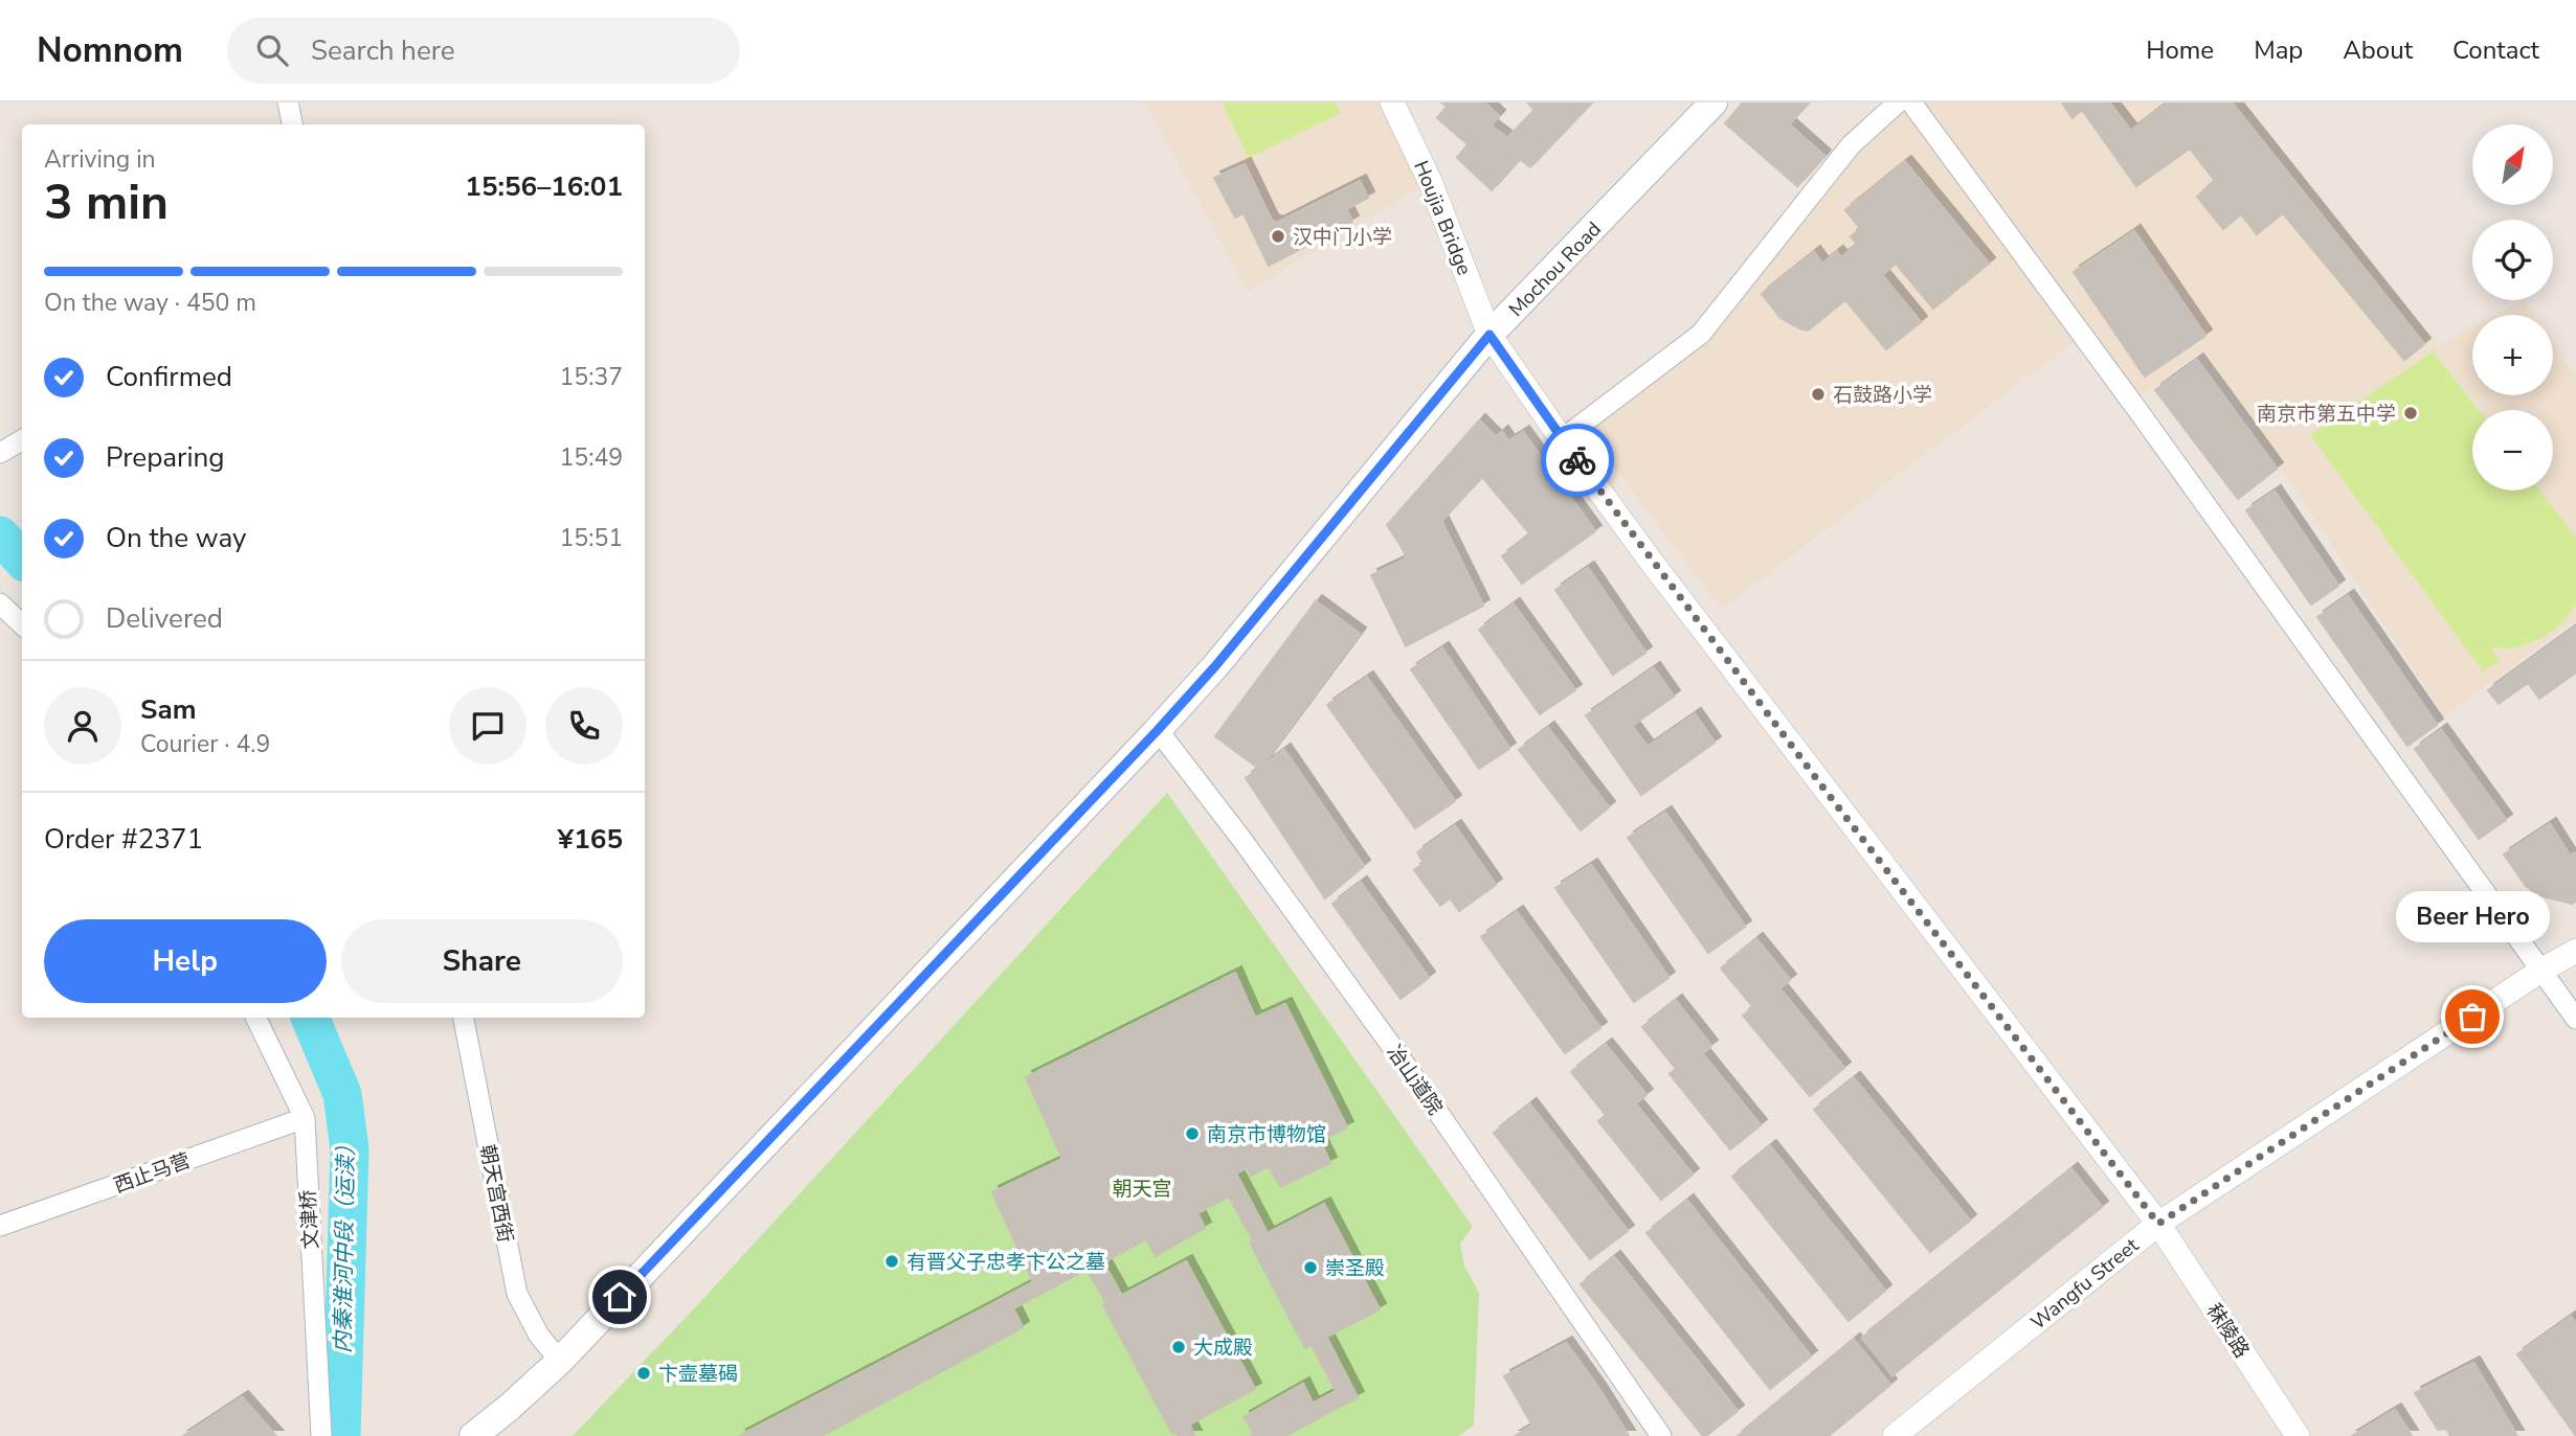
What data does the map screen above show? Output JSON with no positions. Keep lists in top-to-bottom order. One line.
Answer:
{"streets":{"main road":["Mochou Road"],"street":["Houjia Bridge","冶山道院","西止马营","朝天宫西街","文津桥","Wangfu Street","秣陵路"]},"crossings":[["Houjia Bridge","Mochou Road"],["Houjia Bridge","秣陵路"],["Mochou Road","冶山道院"],["Mochou Road","朝天宫西街"],["西止马营","文津桥"],["Wangfu Street","秣陵路"]],"water":["内秦淮河中段（运渎）"],"parks":["朝天宫"],"places":["汉中门小学","石鼓路小学","南京市第五中学","Beer Hero","南京市博物馆","有晋父子忠孝卞公之墓","崇圣殿","大成殿","卞壸墓碣"],"north":"top right","page":{"header":"Nomnom","search":"Search here","nav":["Home","Map","About","Contact"],"map_buttons":["+","−"],"heading":["3 min","Arriving in","15:56–16:01"],"panel":["Sam","Courier · 4.9","Order #2371","¥165"],"bar":"On the way · 450 m","list":[["Confirmed","15:37"],["Preparing","15:49"],["On the way","15:51"],"Delivered"],"bubble":"Beer Hero","buttons":["Help","Share"]}}
